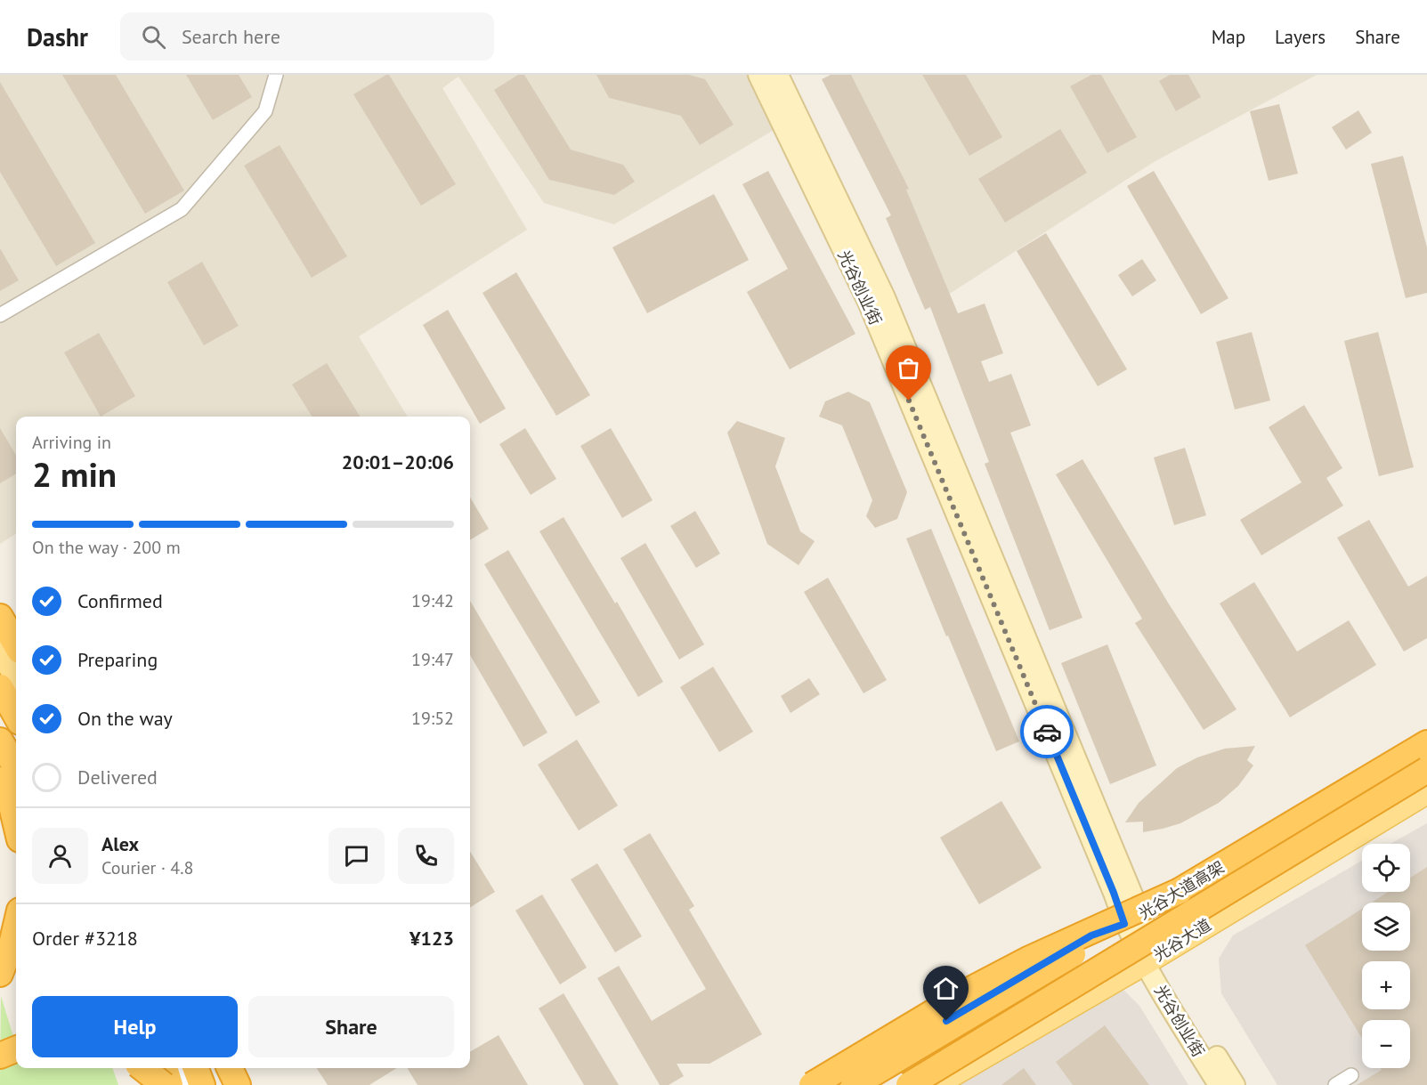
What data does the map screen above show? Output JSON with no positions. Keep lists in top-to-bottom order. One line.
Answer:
{"streets":{"highway":["光谷大道高架"],"main road":["光谷创业街","光谷大道"]},"crossings":[["光谷创业街","光谷大道"]],"page":{"header":"Dashr","search":"Search here","nav":["Map","Layers","Share"],"heading":["2 min","Arriving in","20:01–20:06"],"panel":["Alex","Courier · 4.8","Order #3218","¥123"],"bar":"On the way · 200 m","list":[["Confirmed","19:42"],["Preparing","19:47"],["On the way","19:52"],"Delivered"],"map_buttons":["+","−"],"buttons":["Help","Share"]}}
